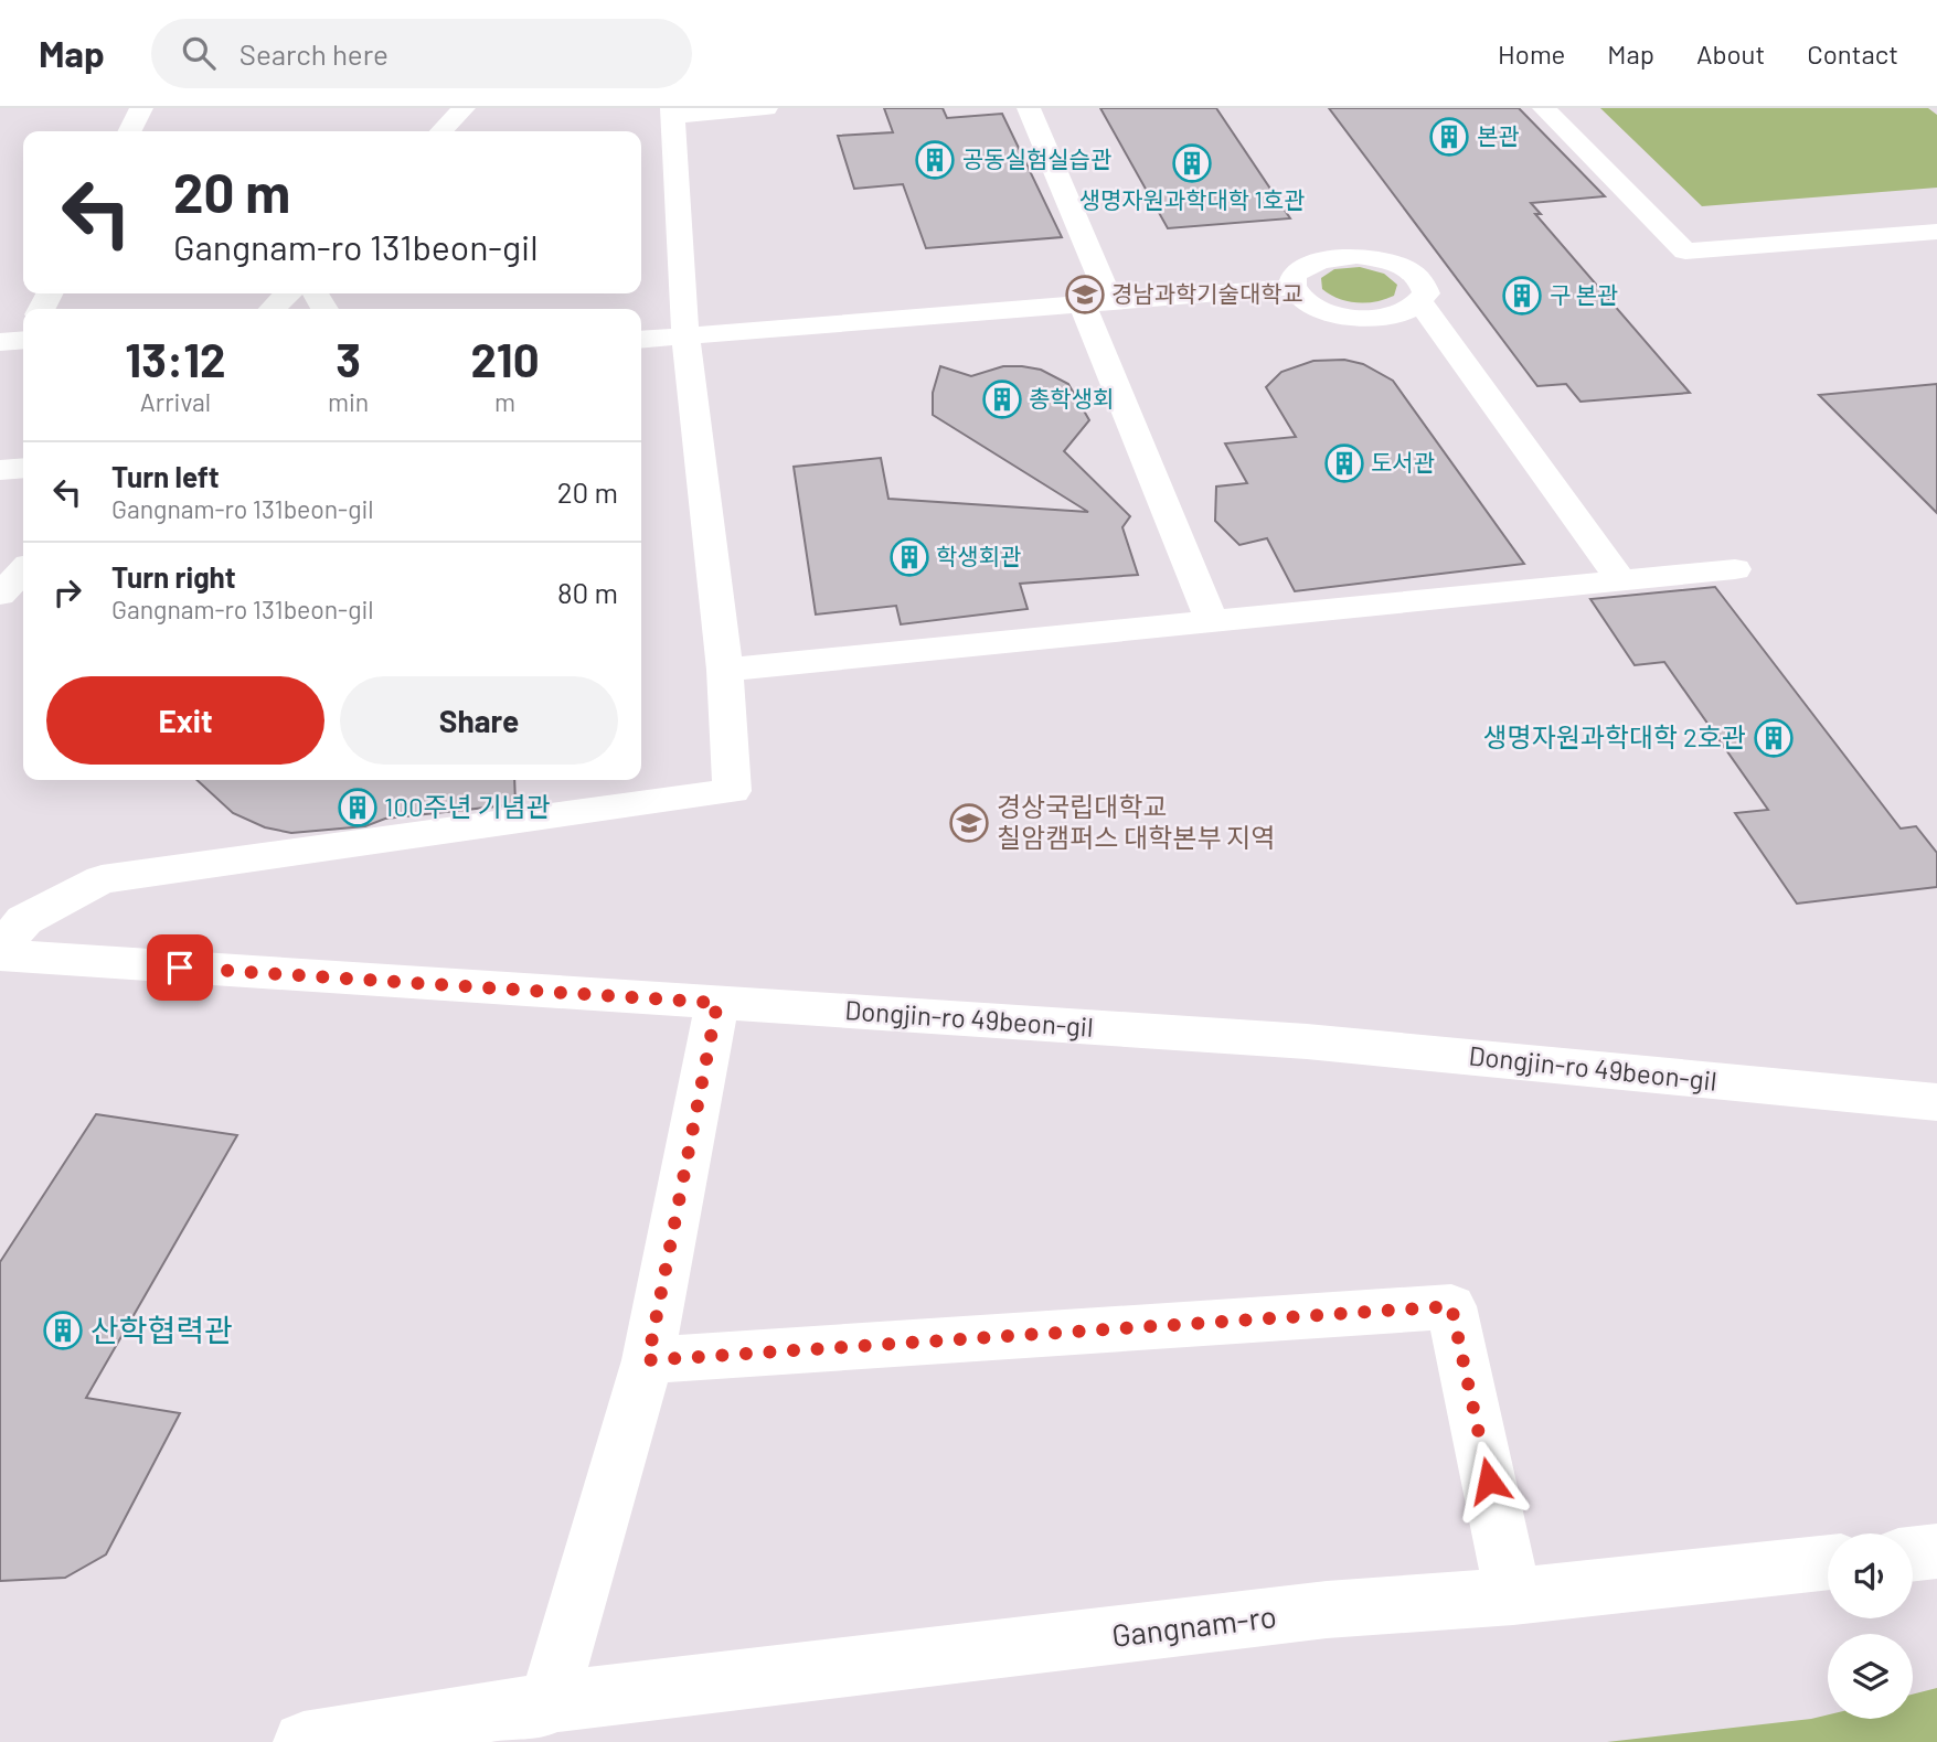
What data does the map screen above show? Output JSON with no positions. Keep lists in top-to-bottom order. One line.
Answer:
{"streets":{"street":["Dongjin-ro 49beon-gil","Gangnam-ro"]},"places":{"building":["본관","공동실험실습관","생명자원과학대학 1호관","구 본관","총학생회","도서관","학생회관","생명자원과학대학 2호관","100주년 기념관","산학협력관"],"school or university":["경남과학기술대학교","경상국립대학교 칠암캠퍼스 대학본부 지역"]},"page":{"header":"Map","search":"Search here","nav":["Home","Map","About","Contact"],"turn":["20 m","Gangnam-ro 131beon-gil"],"eta":["13:12","Arrival","3","min","210","m"],"list":[{"name":"Turn left","note":"Gangnam-ro 131beon-gil","value":"20 m"},{"name":"Turn right","note":"Gangnam-ro 131beon-gil","value":"80 m"}],"buttons":["Exit","Share"]}}
